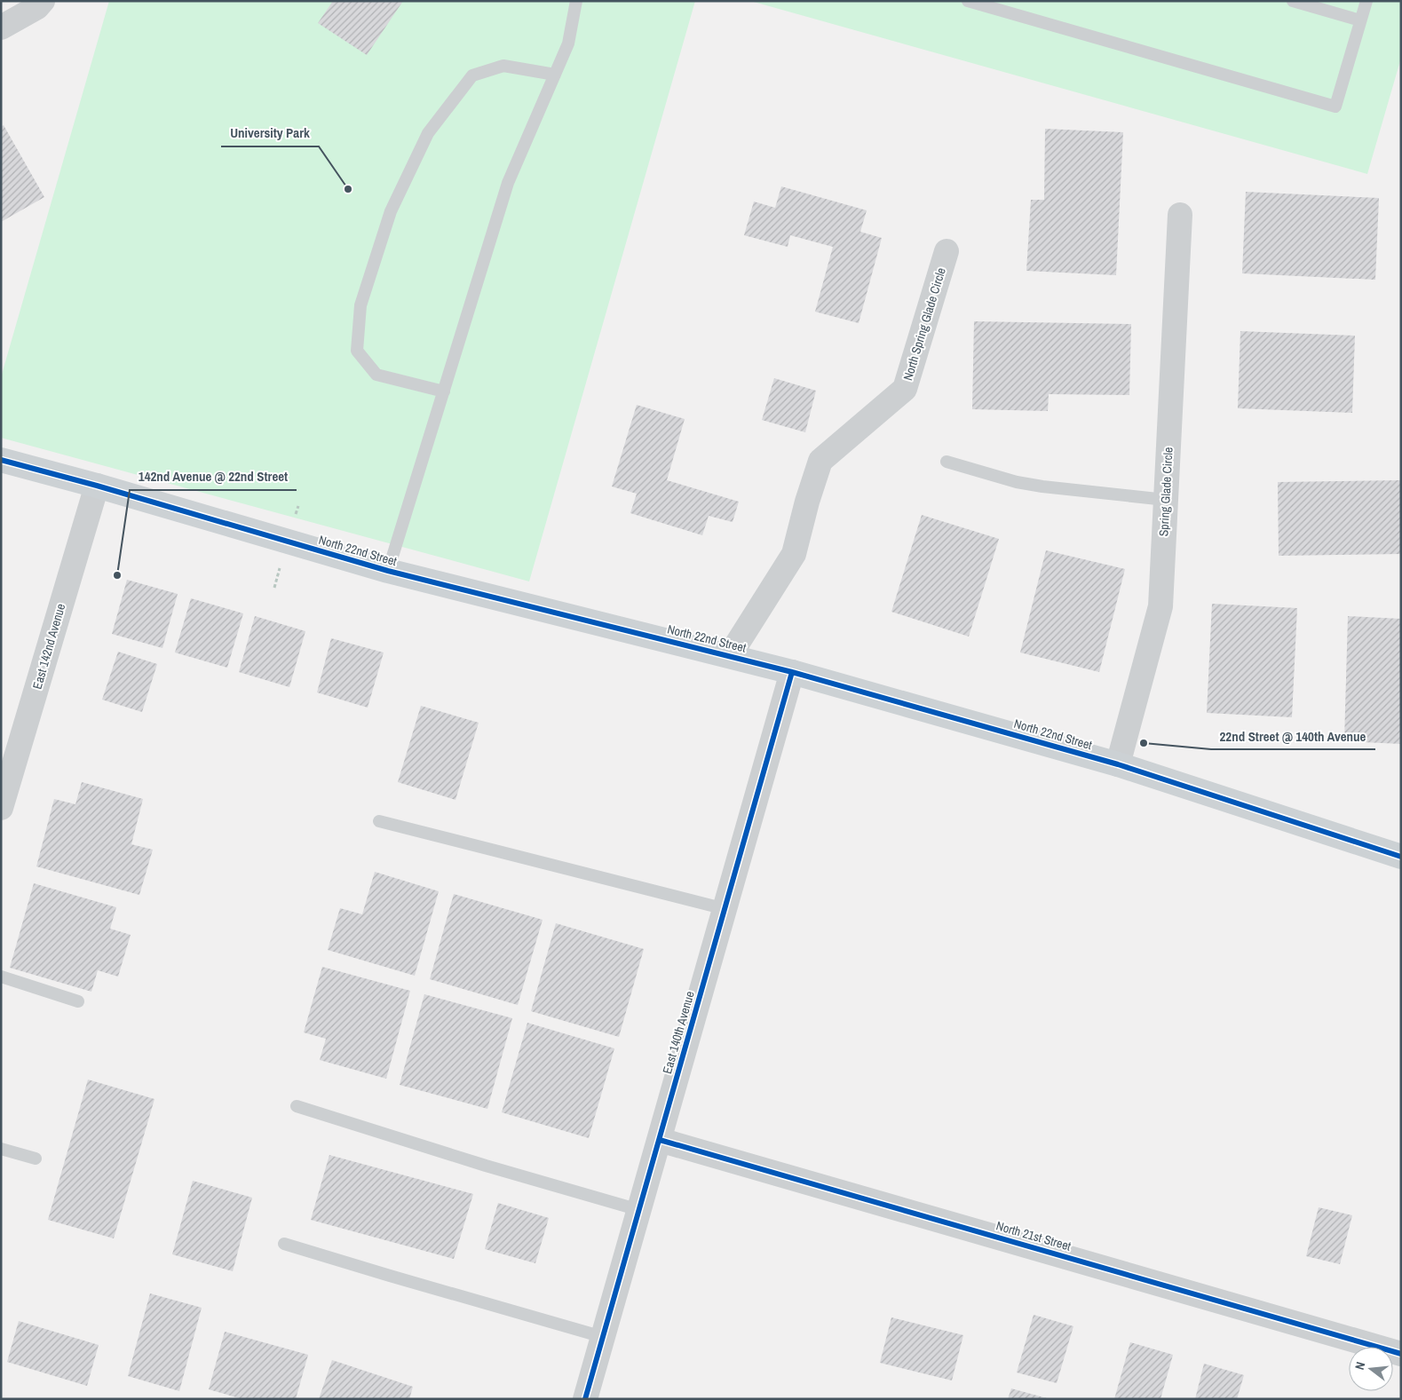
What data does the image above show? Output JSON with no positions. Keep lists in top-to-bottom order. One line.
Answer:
{"streets":{"street":["North Spring Glade Circle","Spring Glade Circle","North 22nd Street","East 142nd Avenue","East 140th Avenue","North 21st Street"]},"crossings":[["North Spring Glade Circle","North 22nd Street"],["Spring Glade Circle","North 22nd Street"],["North 22nd Street","East 142nd Avenue"],["North 22nd Street","East 140th Avenue"],["East 140th Avenue","North 21st Street"]],"places":["University Park","142nd Avenue @ 22nd Street","22nd Street @ 140th Avenue"],"north":"left"}
